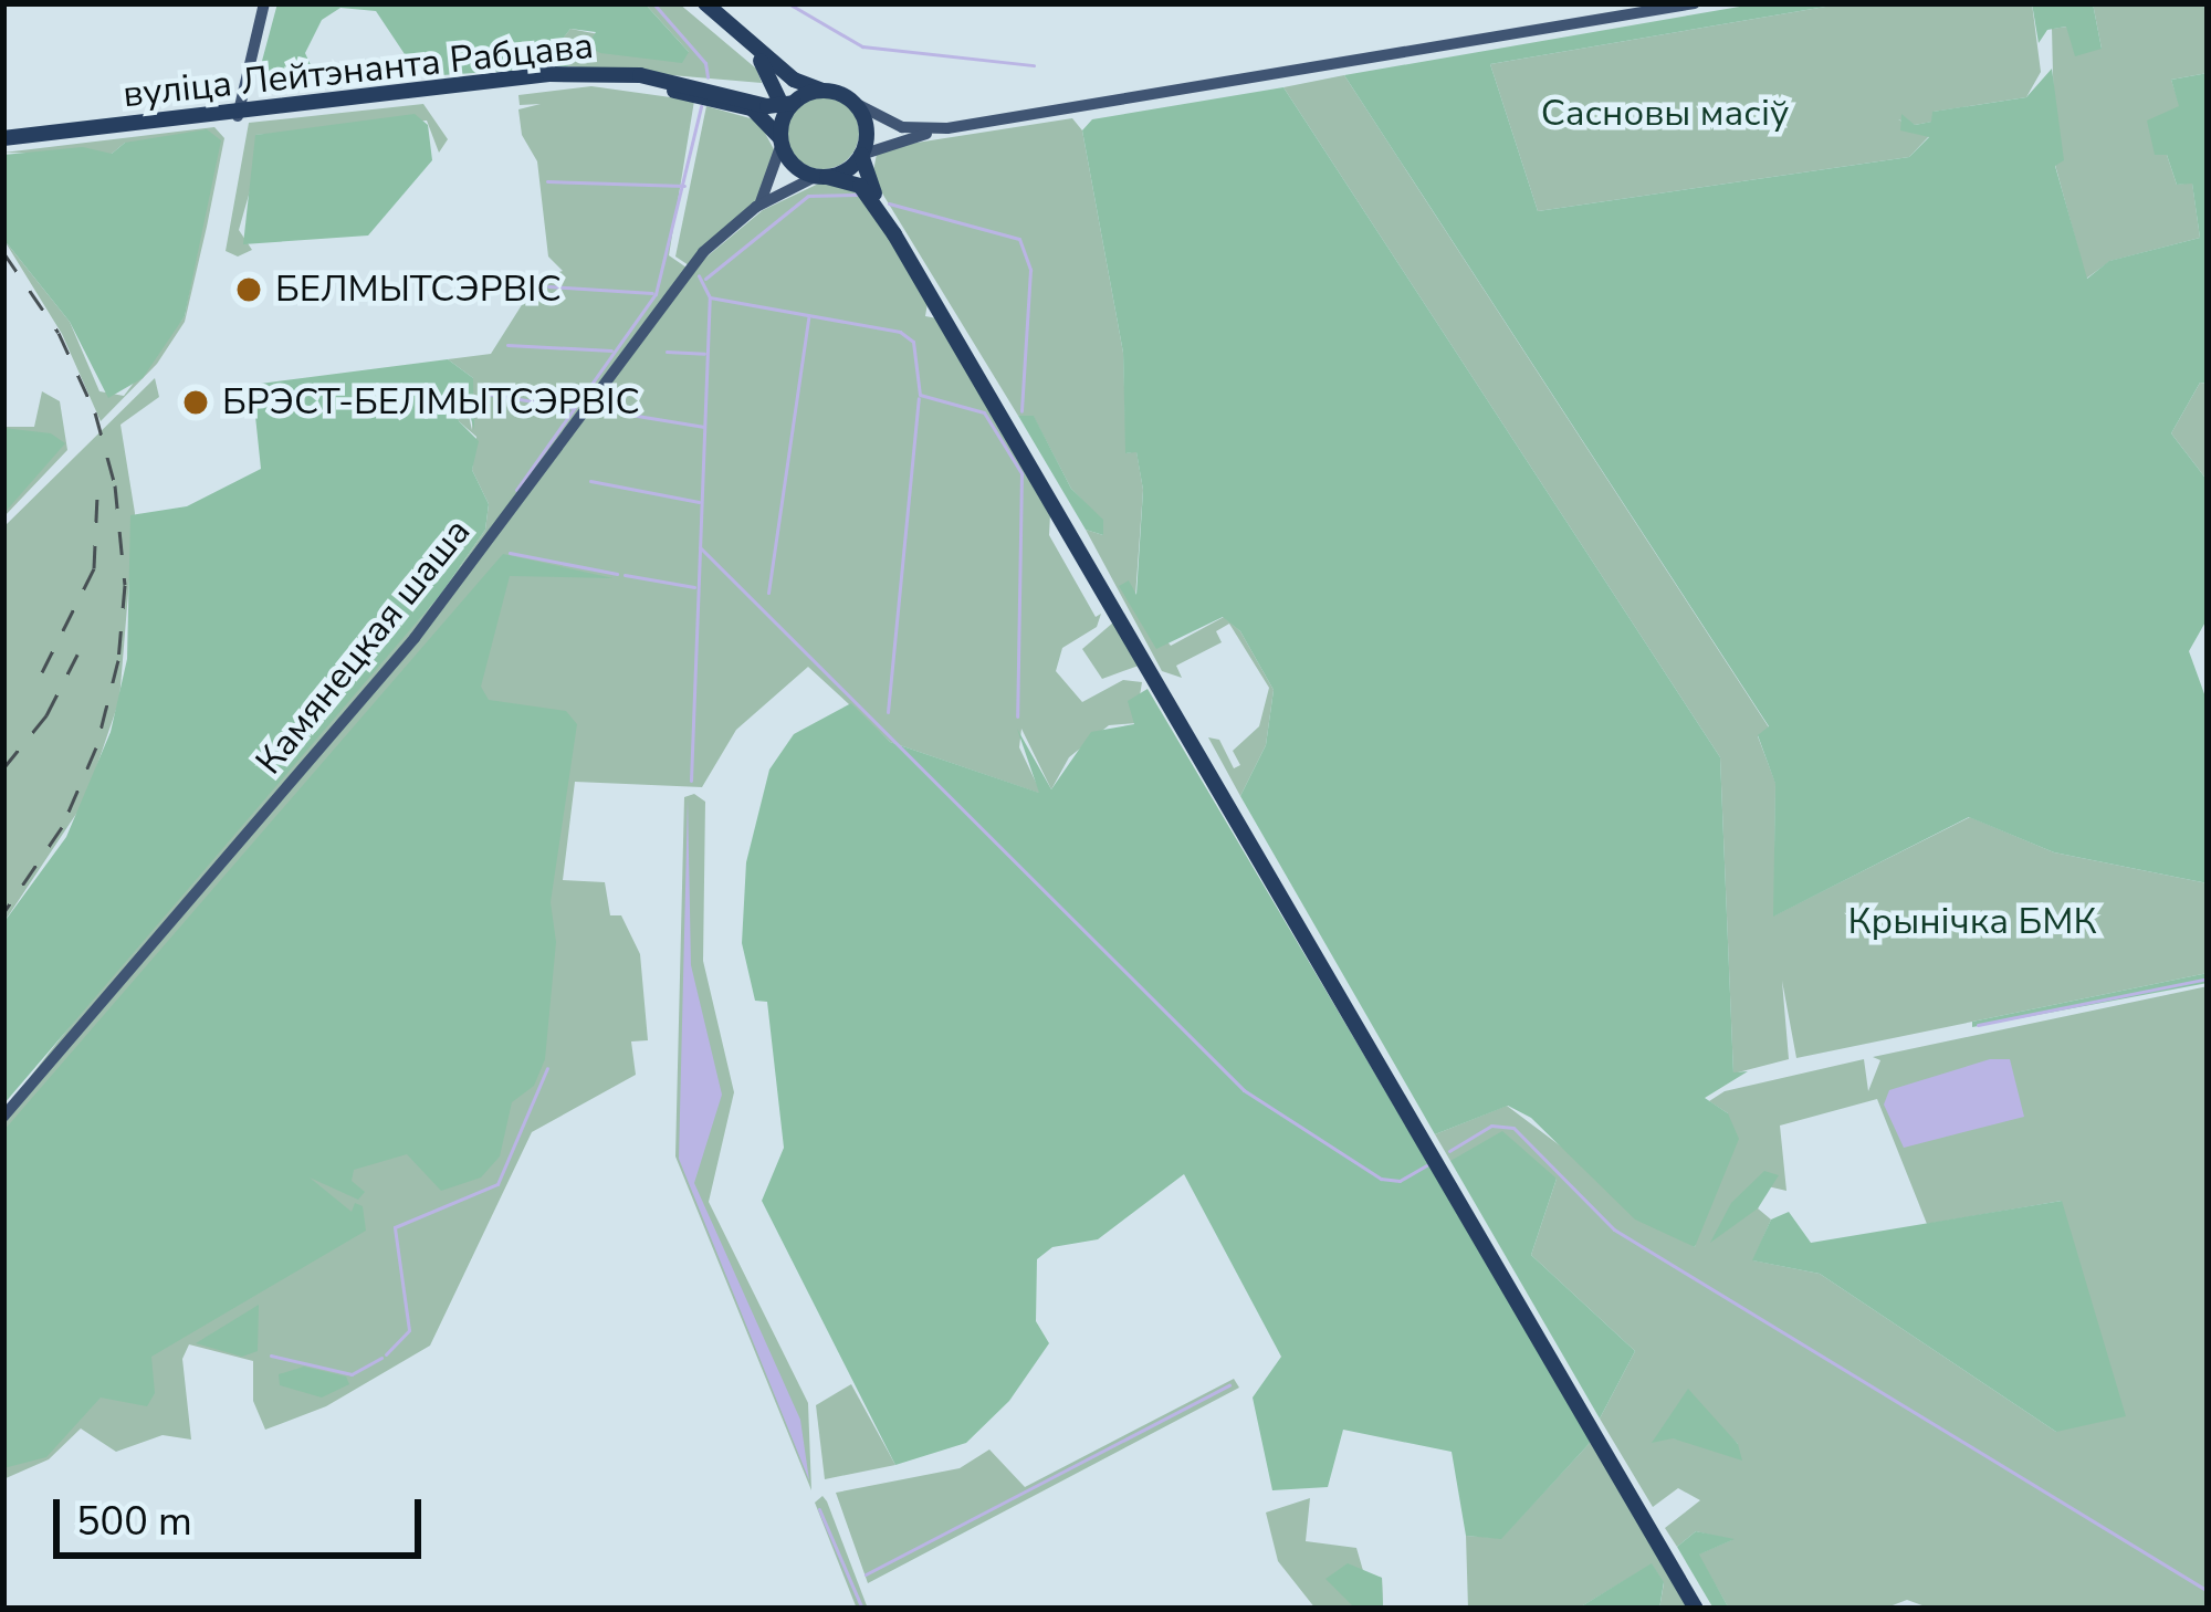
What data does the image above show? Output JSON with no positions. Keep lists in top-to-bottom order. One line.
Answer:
{"streets":{"highway":["вуліца Лейтэнанта Рабцава"],"main road":["Камянецкая шаша"]},"parks":["Сасновы масіў","Крынічка БМК"],"places":["БЕЛМЫТСЭРВІС","БРЭСТ-БЕЛМЫТСЭРВІС"],"scale_bar":"500 m"}
